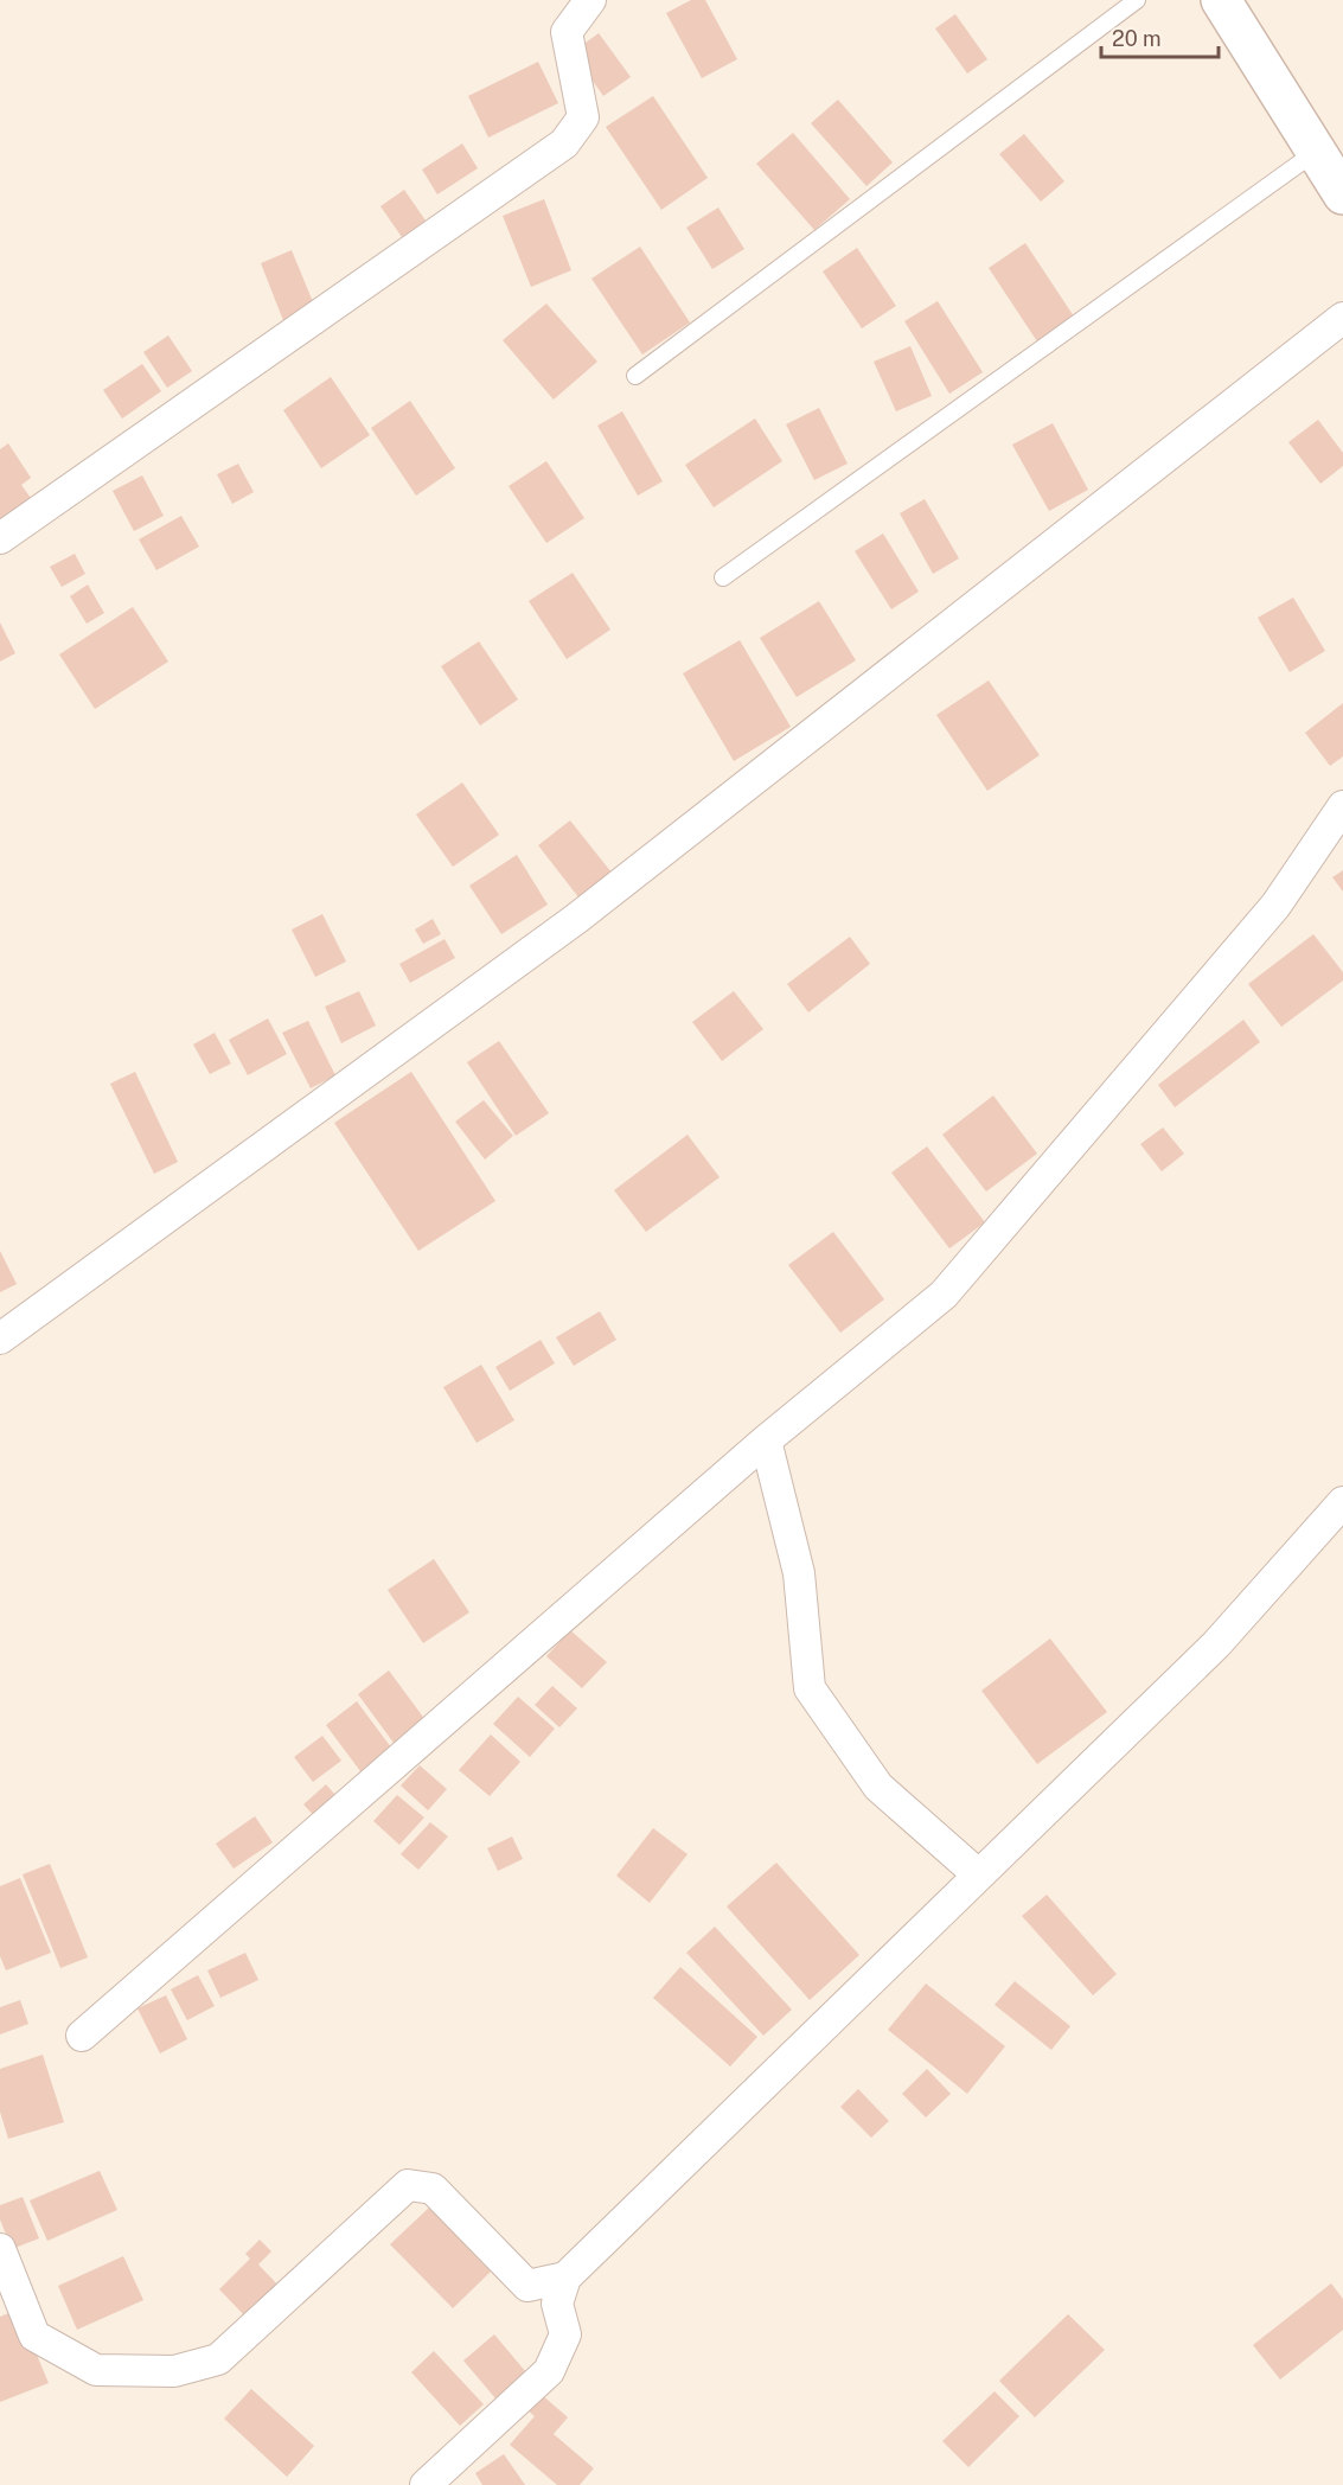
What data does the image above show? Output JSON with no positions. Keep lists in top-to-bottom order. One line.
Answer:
{"scale_bar":"20 m"}
